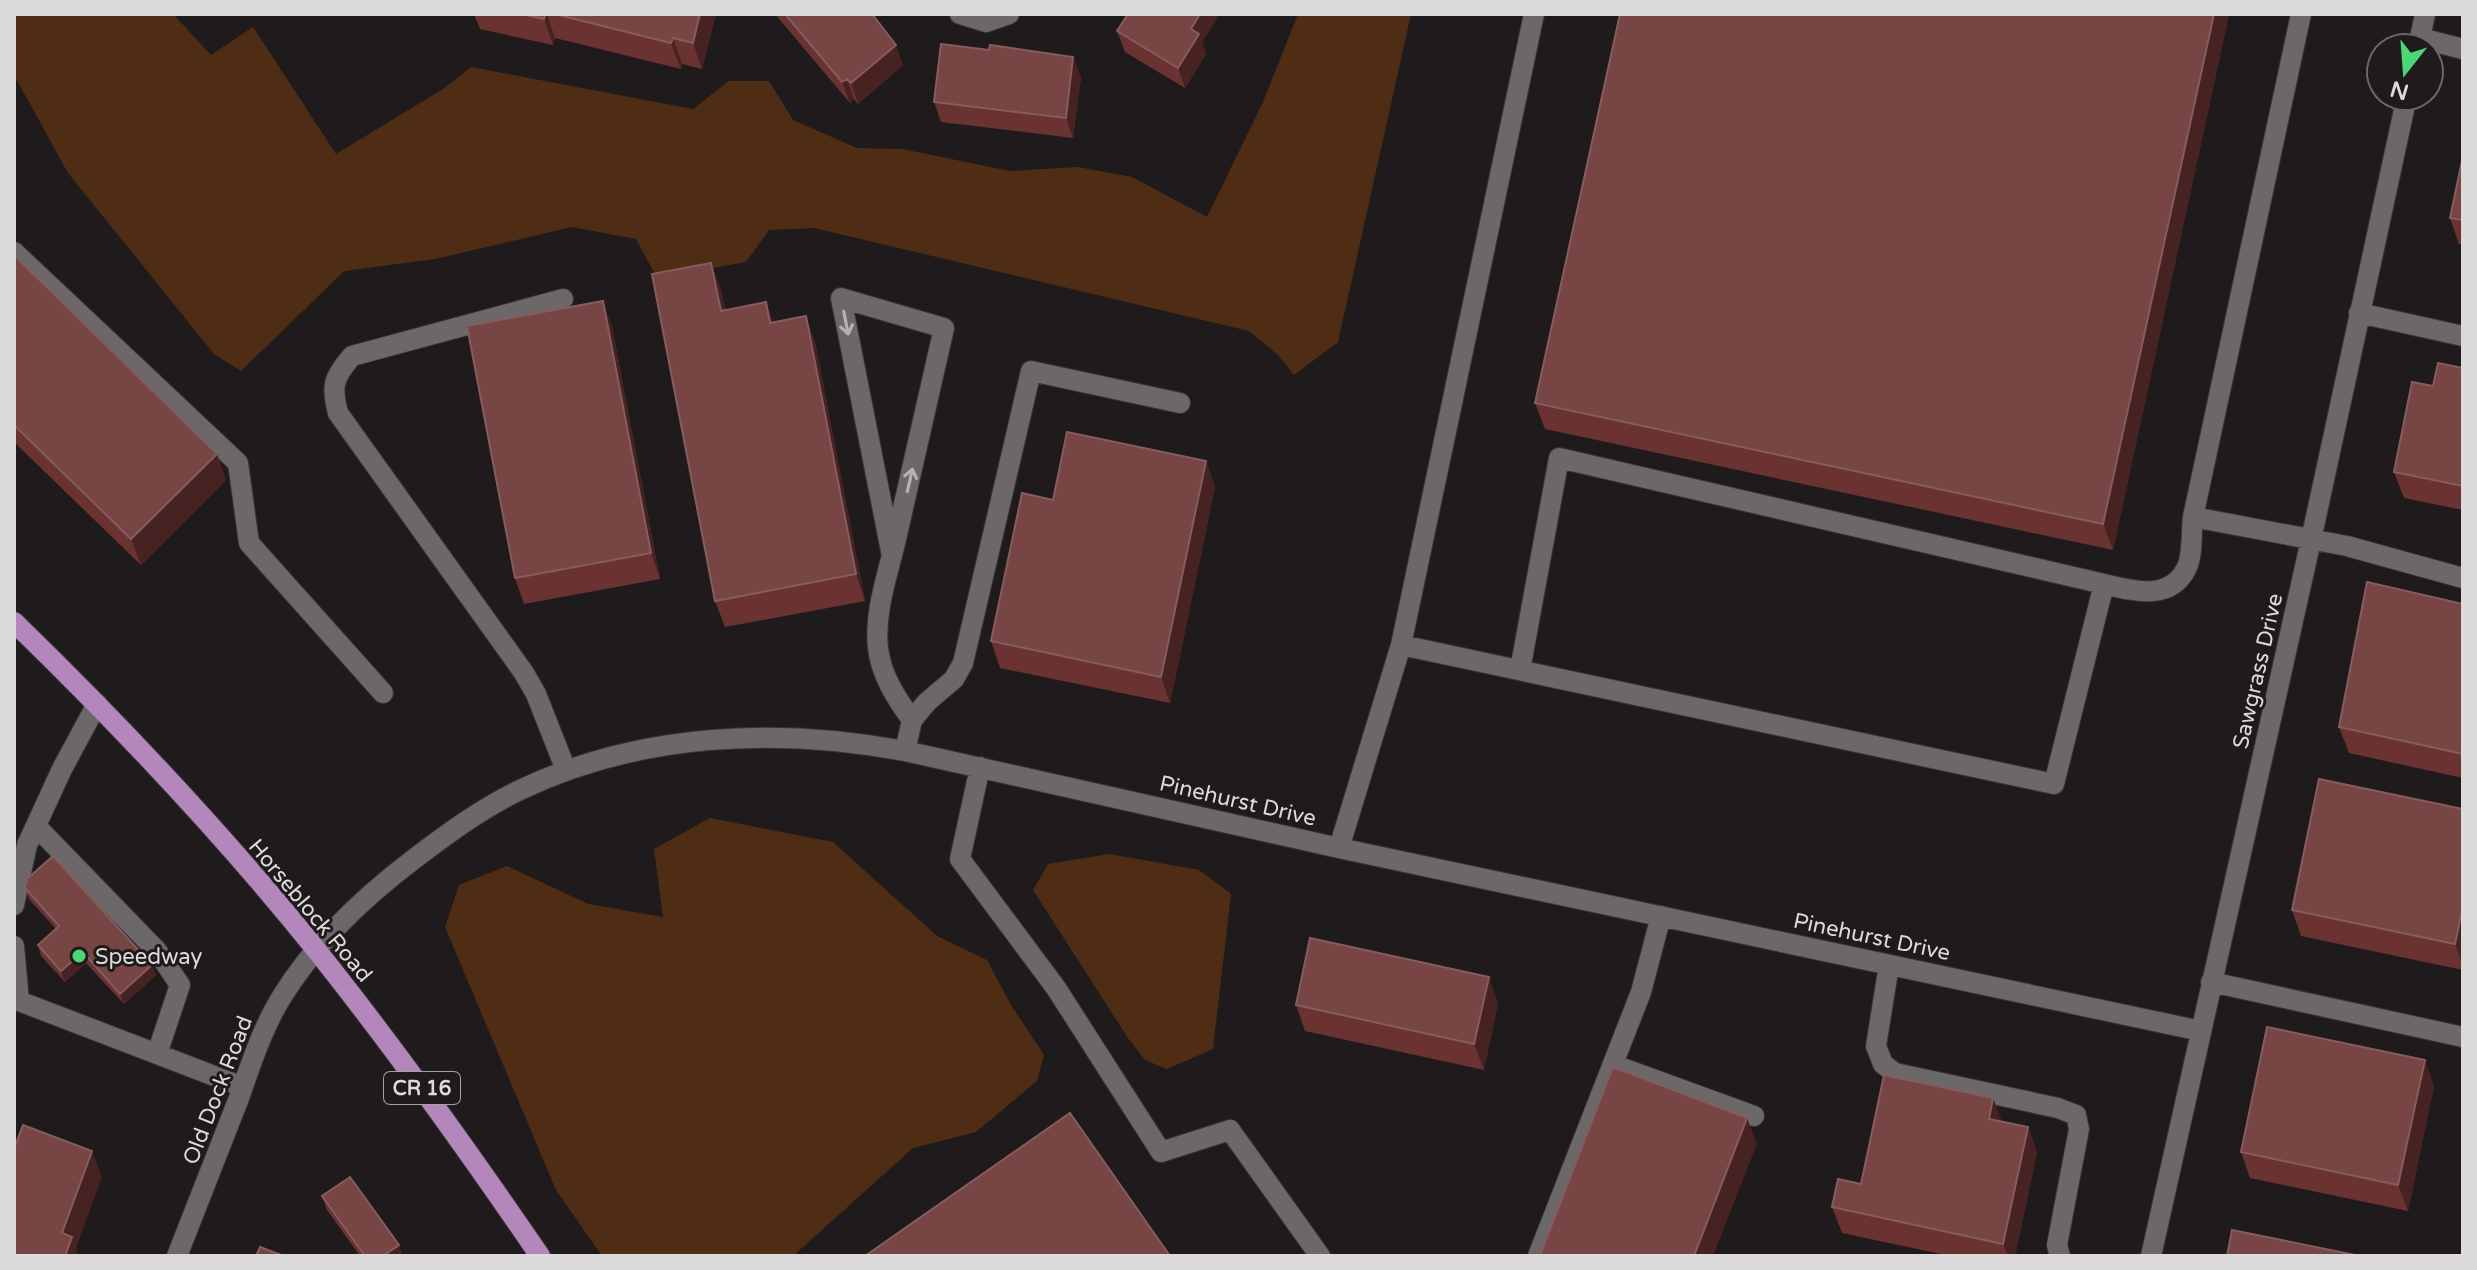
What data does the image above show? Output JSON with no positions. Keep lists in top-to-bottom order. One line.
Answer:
{"streets":{"main road":["Horseblock Road","CR 16"],"street":["Sawgrass Drive","Pinehurst Drive","Old Dock Road"]},"crossings":[["Sawgrass Drive","Pinehurst Drive"],["Pinehurst Drive","Horseblock Road"],["Pinehurst Drive","Old Dock Road"],["Horseblock Road","Old Dock Road"]],"places":["Speedway"],"north":"bottom"}
